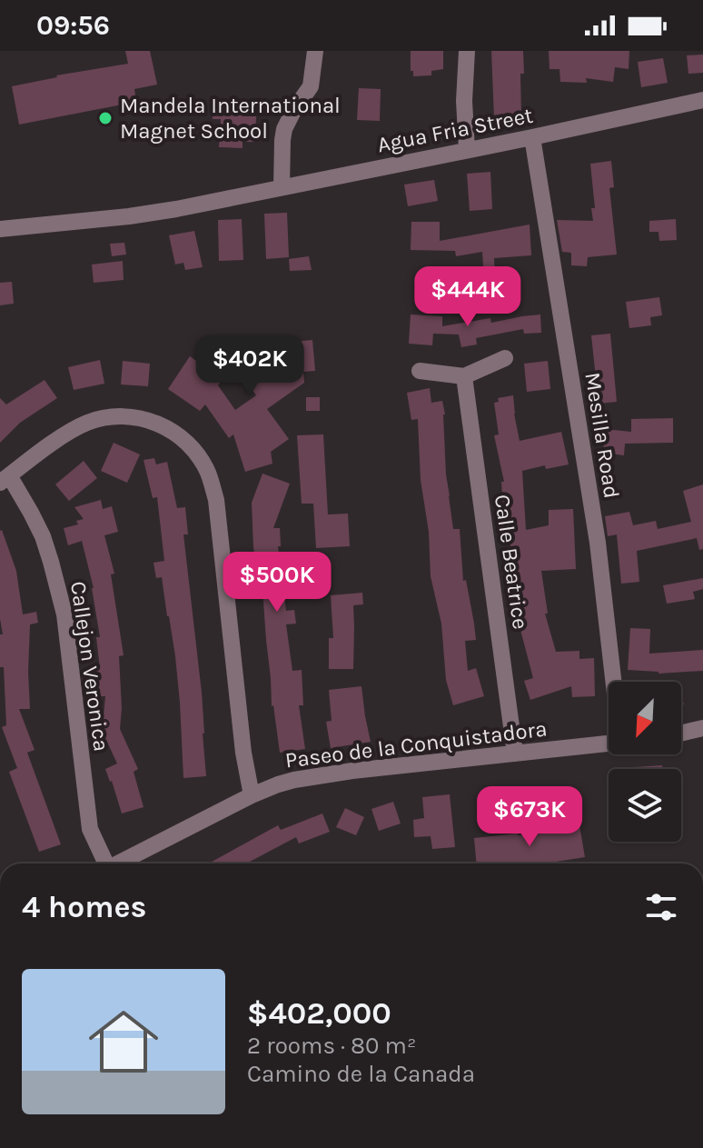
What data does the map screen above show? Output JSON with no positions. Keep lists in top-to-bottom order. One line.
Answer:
{"streets":{"street":["Agua Fria Street","Mesilla Road","Calle Beatrice","Callejon Veronica","Paseo de la Conquistadora"]},"crossings":[["Agua Fria Street","Mesilla Road"],["Calle Beatrice","Paseo de la Conquistadora"]],"places":["Mandela International Magnet School"],"north":"bottom left","page":{"status":"09:56","price":["$444K","$402K","$500K","$673K"],"heading":"4 homes","list":[{"name":"$402,000","note":"2 rooms · 80 m² · Camino de la Canada"}]}}
